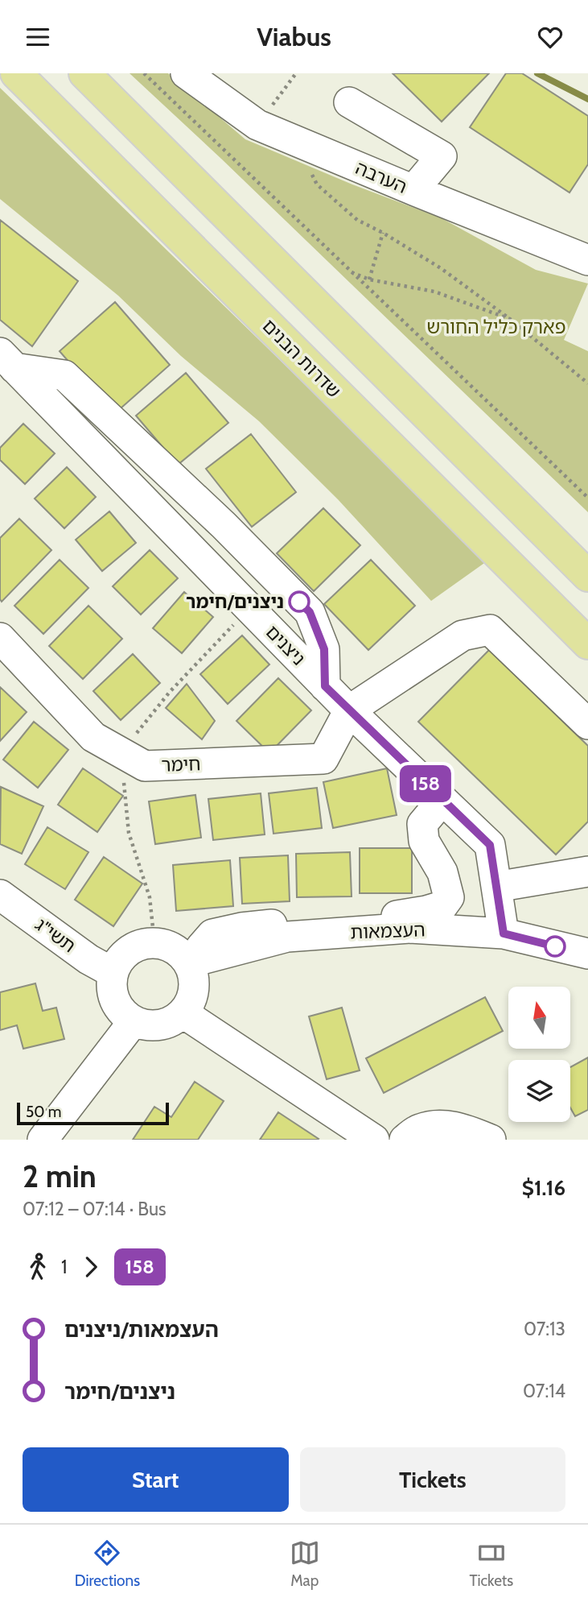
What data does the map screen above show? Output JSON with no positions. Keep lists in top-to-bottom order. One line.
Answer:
{"streets":{"main road":["שדרות הבנים"],"street":["הערבה","ניצנים","חימר","העצמאות","תשי\"ג"]},"crossings":[["ניצנים","חימר"],["ניצנים","העצמאות"],["העצמאות","תשי\"ג"]],"parks":["פארק כליל החורש"],"places":["ניצנים/חימר"],"lines":["bus line 158"],"scale_bar":"50 m","north":"top","page":{"header":"Viabus","on_map":"158","scale":"50 m","heading":["2 min","07:12 – 07:14 · Bus","$1.16"],"legs":["1","158"],"list":[{"name":"העצמאות/ניצנים","value":"07:13"},{"name":"ניצנים/חימר","value":"07:14"}],"buttons":["Start","Tickets"],"tabs":["Directions","Map","Tickets"]}}
